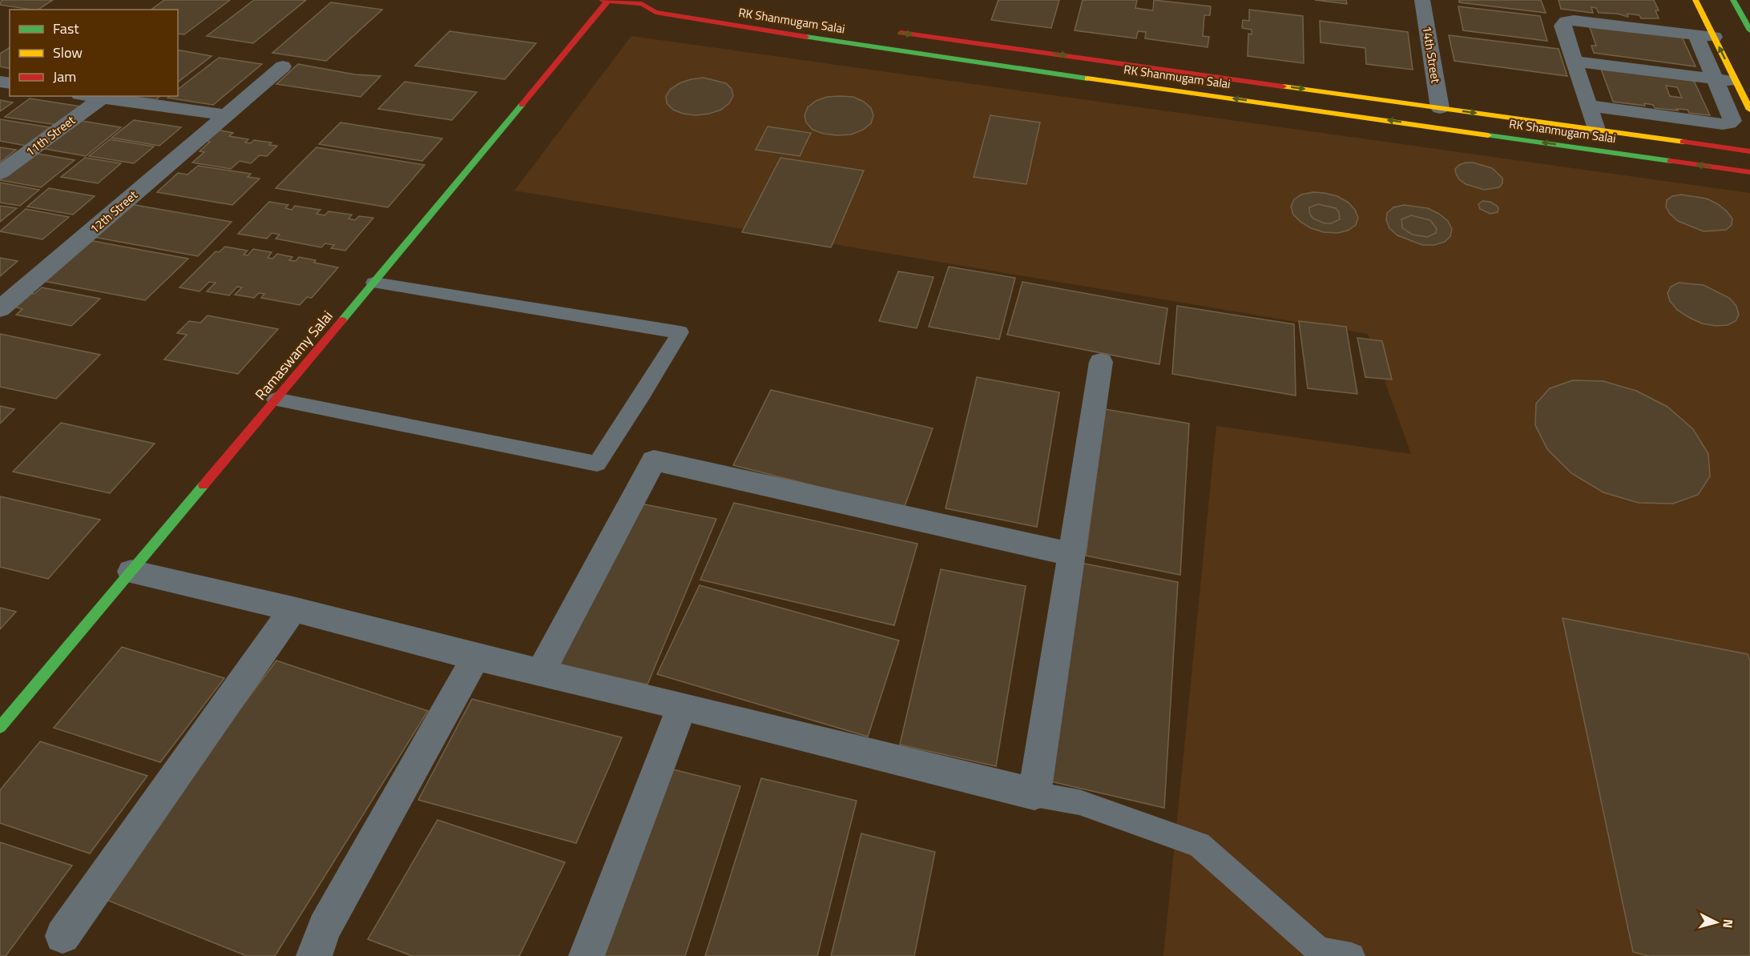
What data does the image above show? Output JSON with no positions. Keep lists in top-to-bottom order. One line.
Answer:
{"streets":{"street":["RK Shanmugam Salai","14th Street","11th Street","12th Street","Ramaswamy Salai"]},"crossings":[["RK Shanmugam Salai","Ramaswamy Salai"]],"legend":["Fast","Slow","Jam"],"north":"right"}
